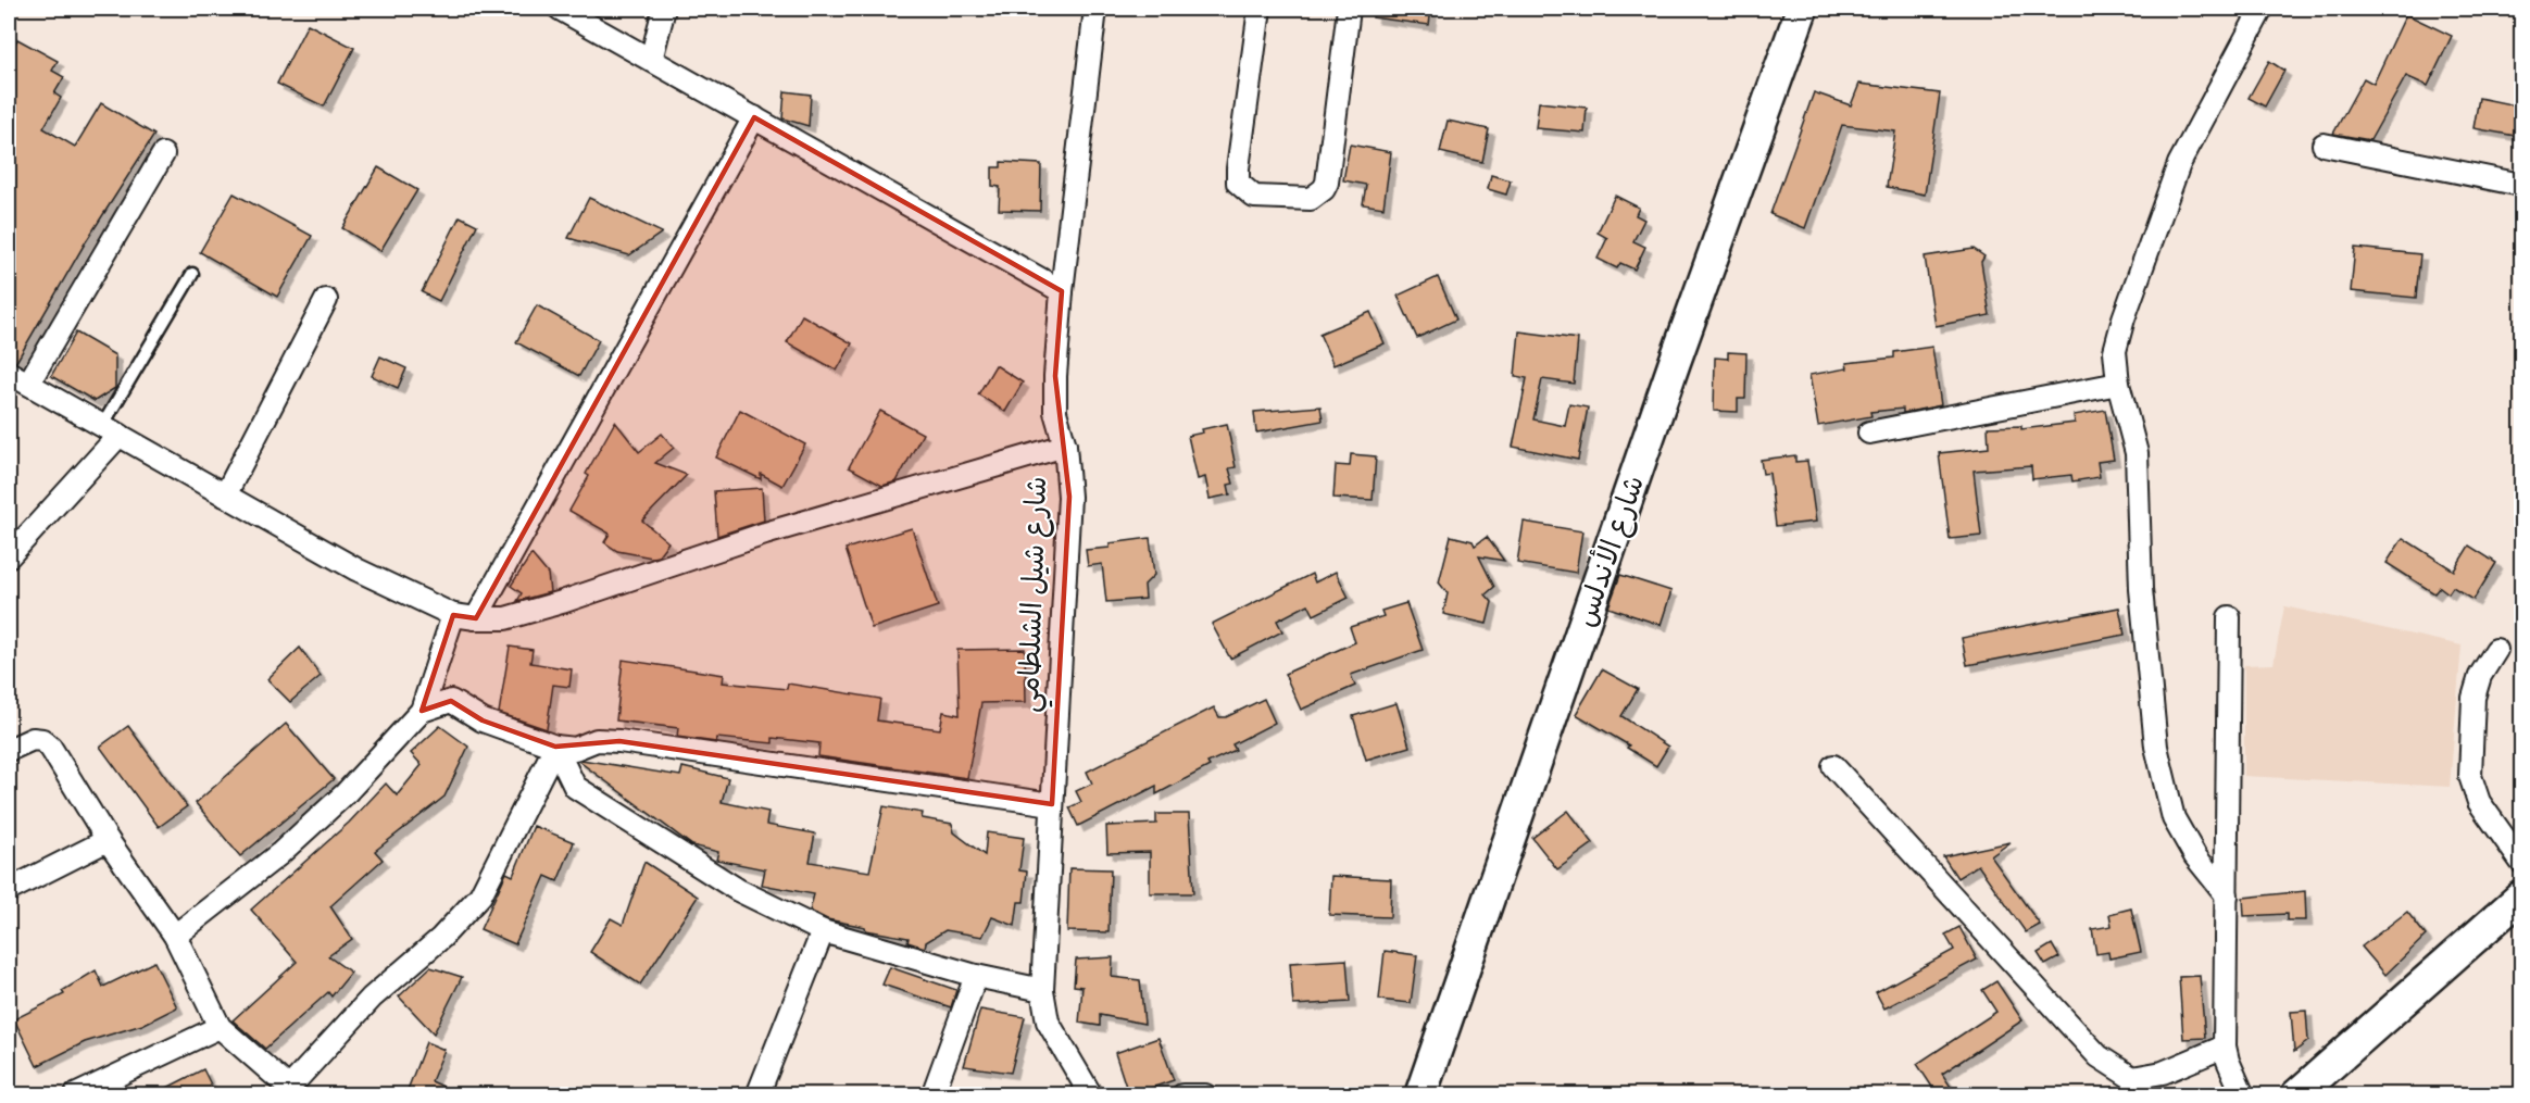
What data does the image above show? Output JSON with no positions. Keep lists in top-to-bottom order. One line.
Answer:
{"streets":{"main road":["شارع الأندلس"],"street":["شارع شيل الشلطامي"]}}
